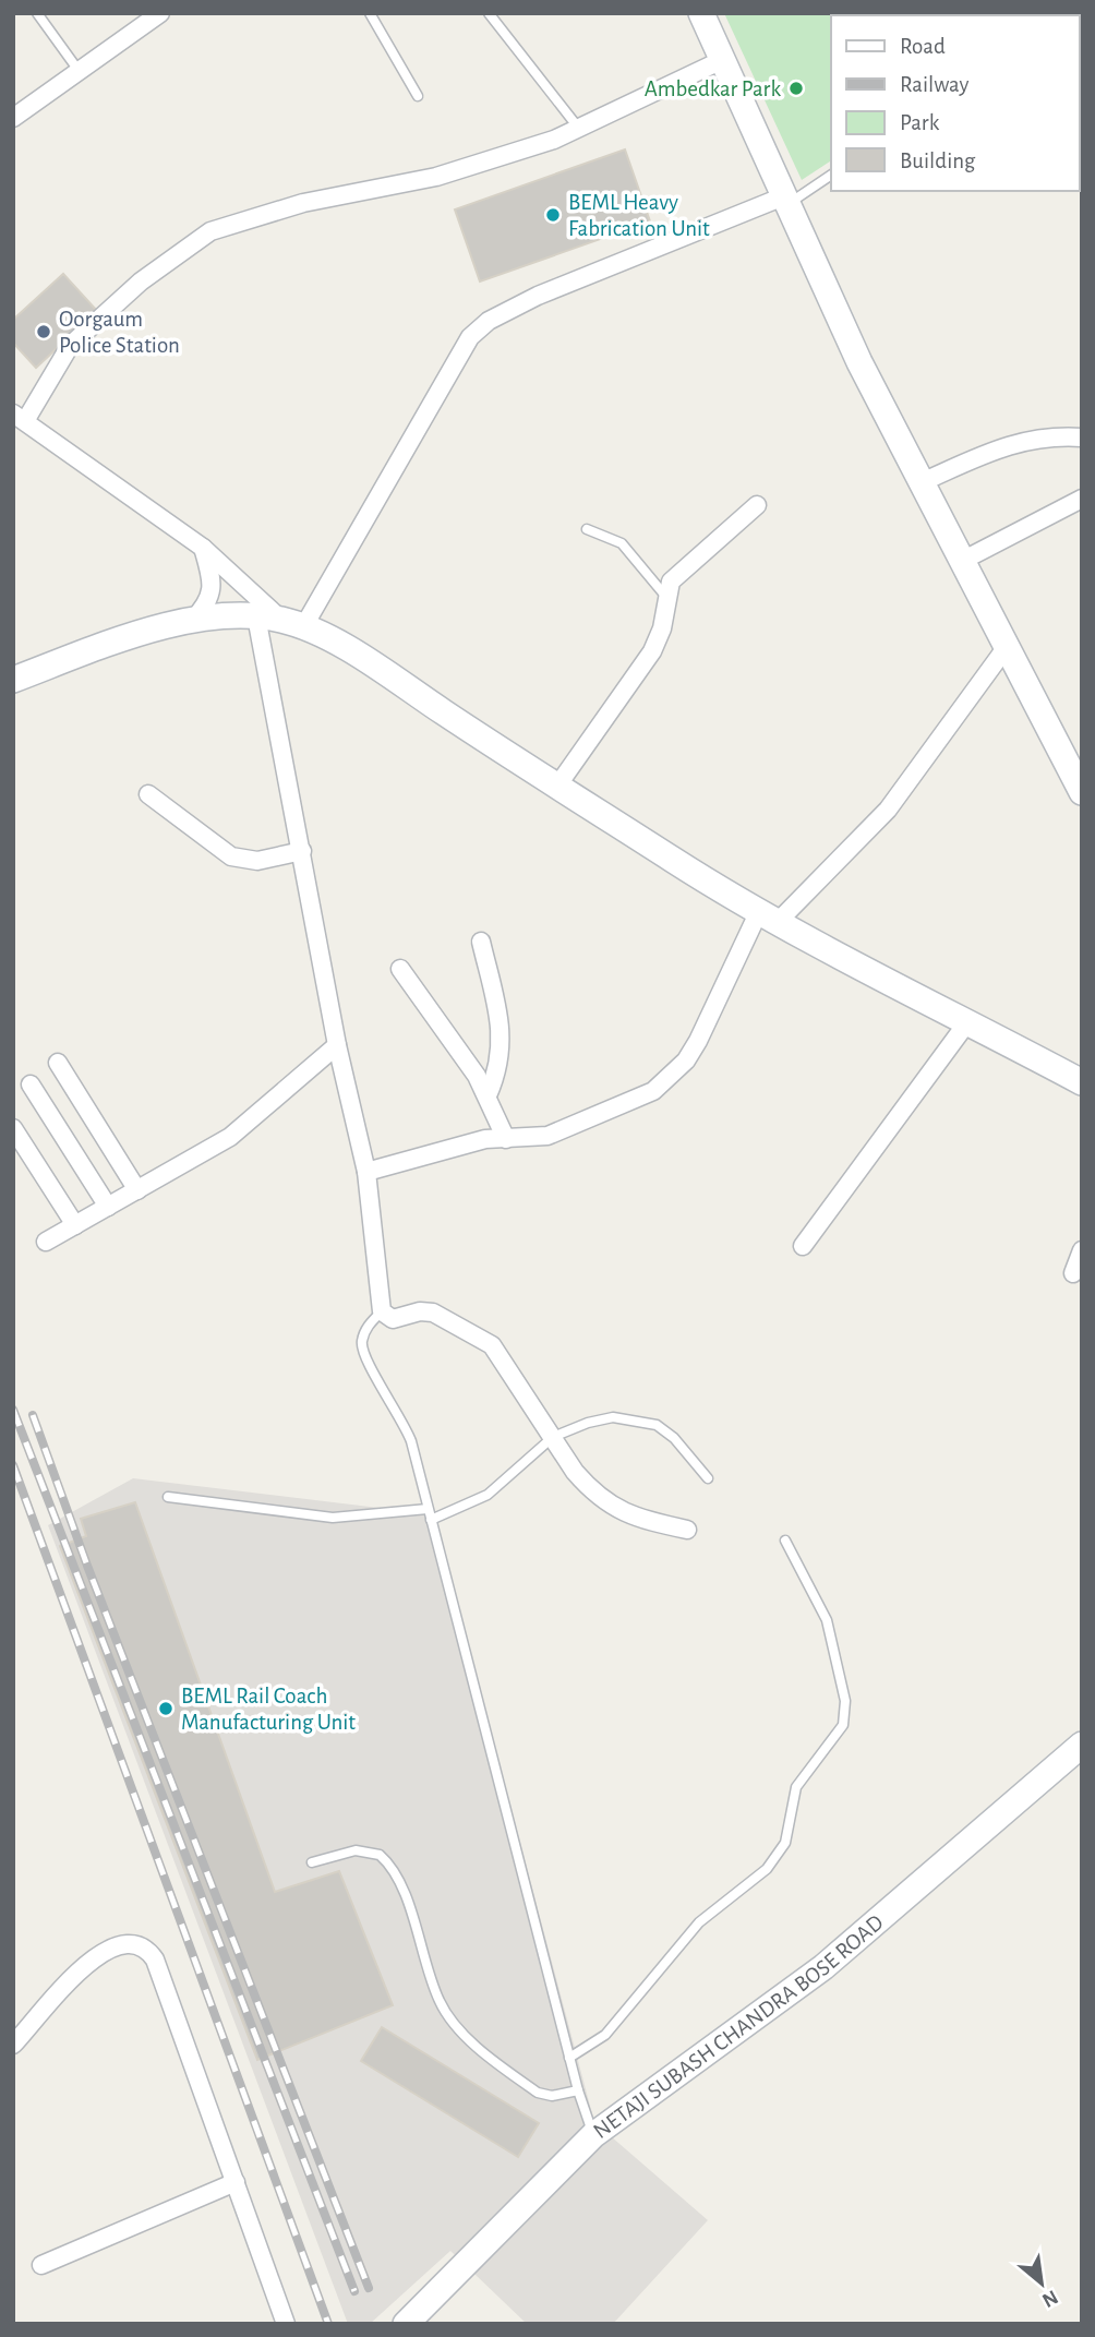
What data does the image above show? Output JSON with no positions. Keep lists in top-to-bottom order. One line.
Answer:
{"streets":{"main road":["NETAJI SUBASH CHANDRA BOSE ROAD"]},"places":["Ambedkar Park","BEML Heavy Fabrication Unit","Oorgaum Police Station","BEML Rail Coach Manufacturing Unit"],"legend":["Road","Railway","Park","Building"],"north":"bottom right"}
